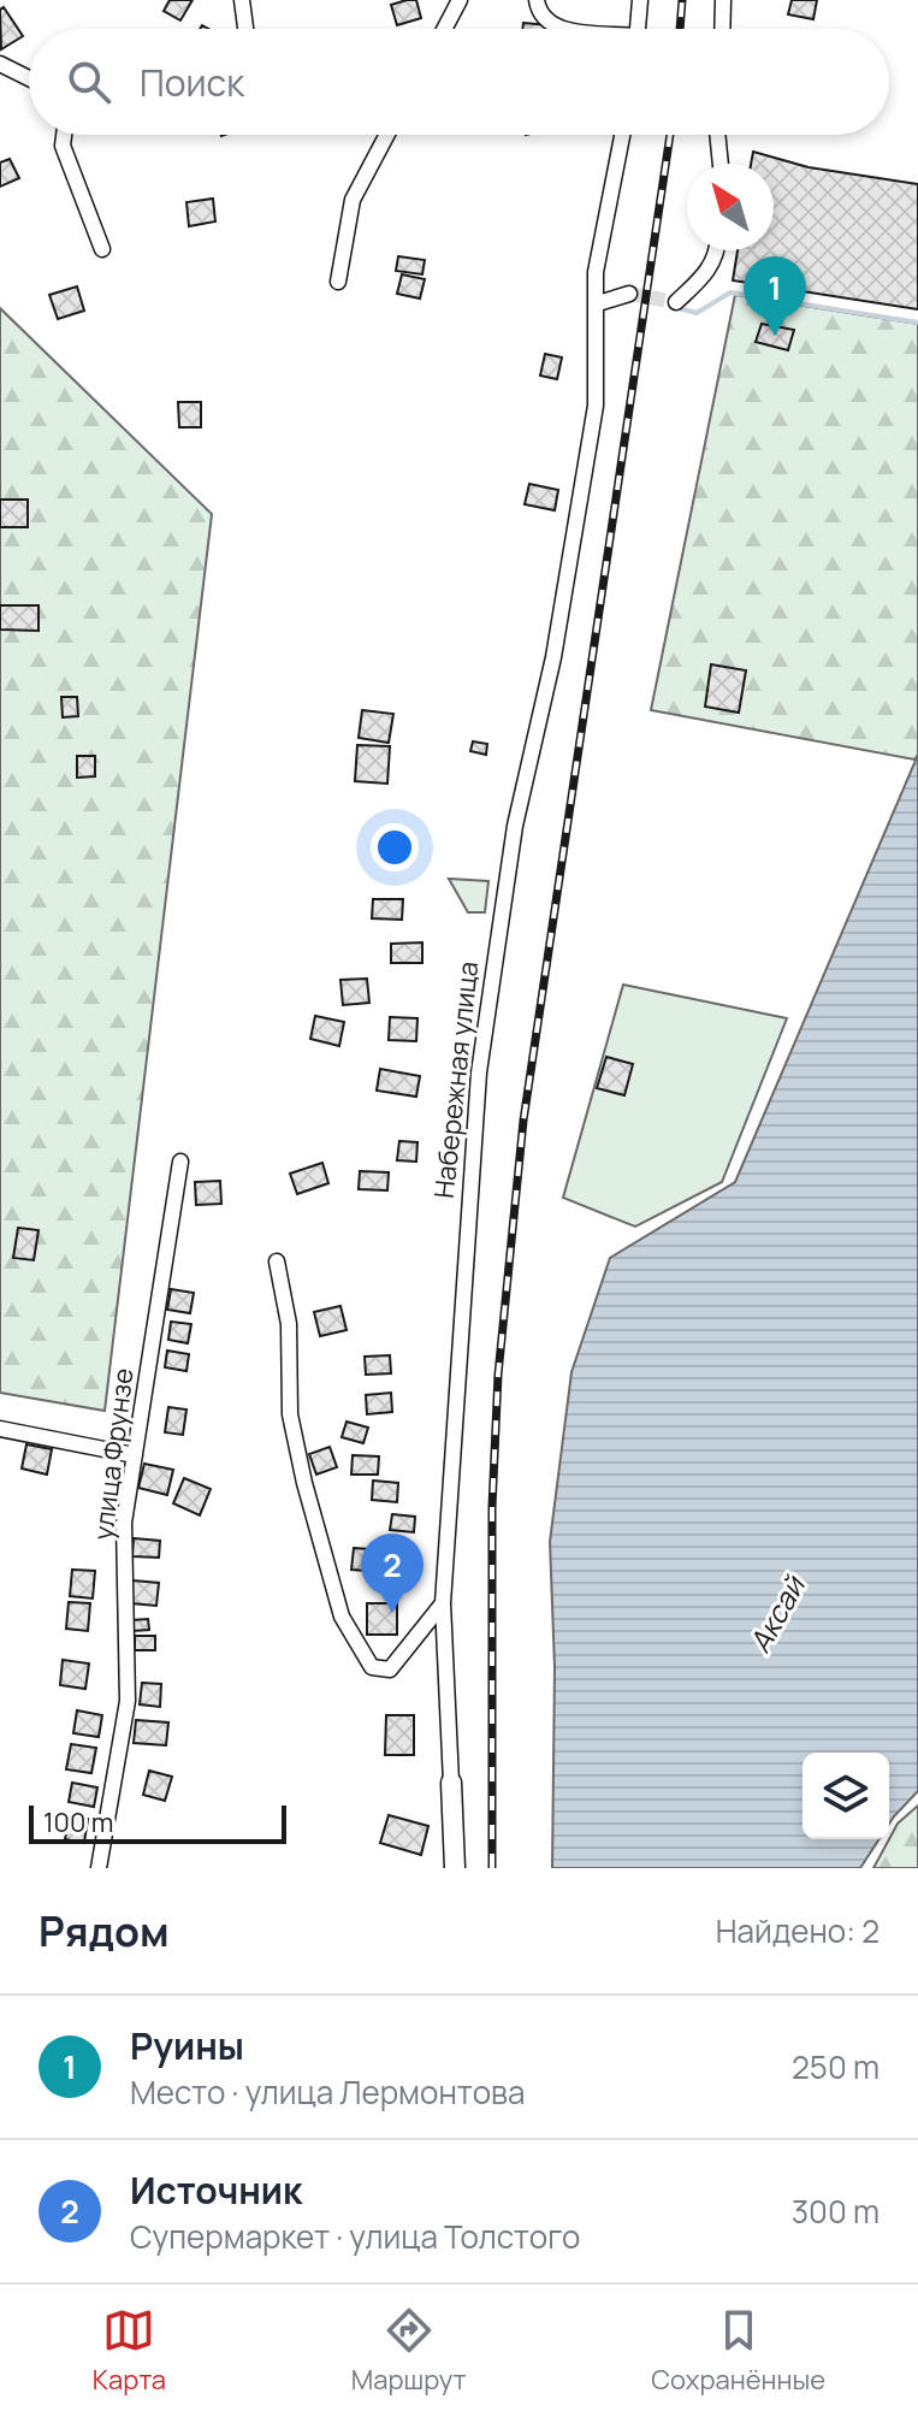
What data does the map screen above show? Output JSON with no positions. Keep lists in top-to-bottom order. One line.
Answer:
{"streets":{"street":["Набережная улица","улица Фрунзе"]},"water":["Аксай"],"scale_bar":"100 m","north":"top left","page":{"search":"Поиск","pins":["1","2"],"scale":"100 m","heading":["Рядом","Найдено: 2"],"list":[{"mark":"1","name":"Руины","note":"Место · улица Лермонтова","value":"250 m"},{"mark":"2","name":"Источник","note":"Супермаркет · улица Толстого","value":"300 m"}],"nav":["Карта","Маршрут","Сохранённые"]}}
